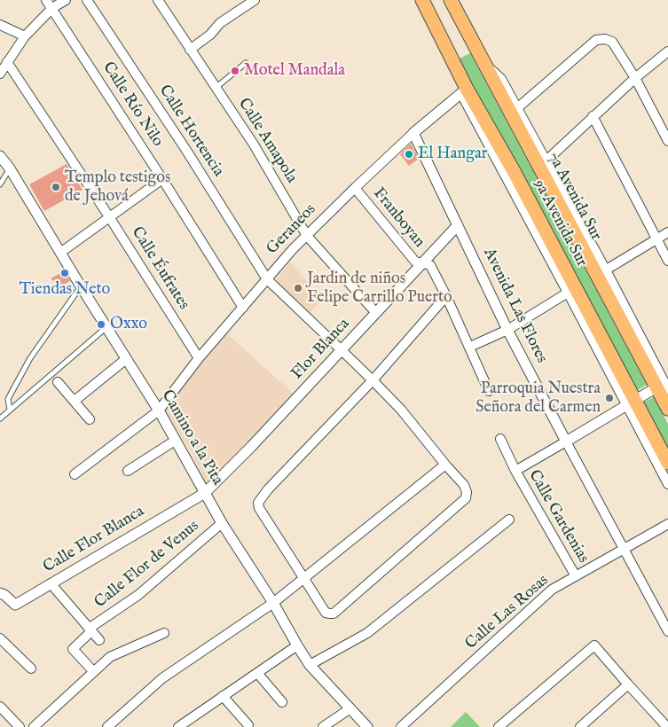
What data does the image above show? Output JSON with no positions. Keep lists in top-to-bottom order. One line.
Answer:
{"streets":{"main road":["7a Avenida Sur","9a Avenida Sur"],"street":["Calle Río Nilo","Calle Hortencia","Calle Amapola","Franboyan","Geraneos","Calle Éufrates","Avenida Las Flores","Flor Blanca","Camino a la Pita","Calle Gardenias","Calle Flor Blanca","Calle Flor de Venus","Calle Las Rosas"]},"crossings":[["Calle Río Nilo","Geraneos"],["Calle Hortencia","Geraneos"],["Calle Hortencia","Flor Blanca"],["Calle Amapola","Geraneos"],["Calle Amapola","Flor Blanca"],["Franboyan","Geraneos"],["Franboyan","Flor Blanca"],["9a Avenida Sur","Geraneos"],["Geraneos","Calle Éufrates"],["Geraneos","Avenida Las Flores"],["Geraneos","Camino a la Pita"],["Avenida Las Flores","Flor Blanca"],["Avenida Las Flores","Calle Las Rosas"],["Flor Blanca","Camino a la Pita"],["Flor Blanca","Calle Flor Blanca"],["Camino a la Pita","Calle Flor Blanca"],["Camino a la Pita","Calle Flor de Venus"],["Calle Gardenias","Calle Las Rosas"]],"places":["Motel Mandala","El Hangar","Templo testigos de Jehová","Tiendas Neto","Jardin de niños Felipe Carrillo Puerto","Oxxo","Parroquia Nuestra Señora del Carmen"]}
